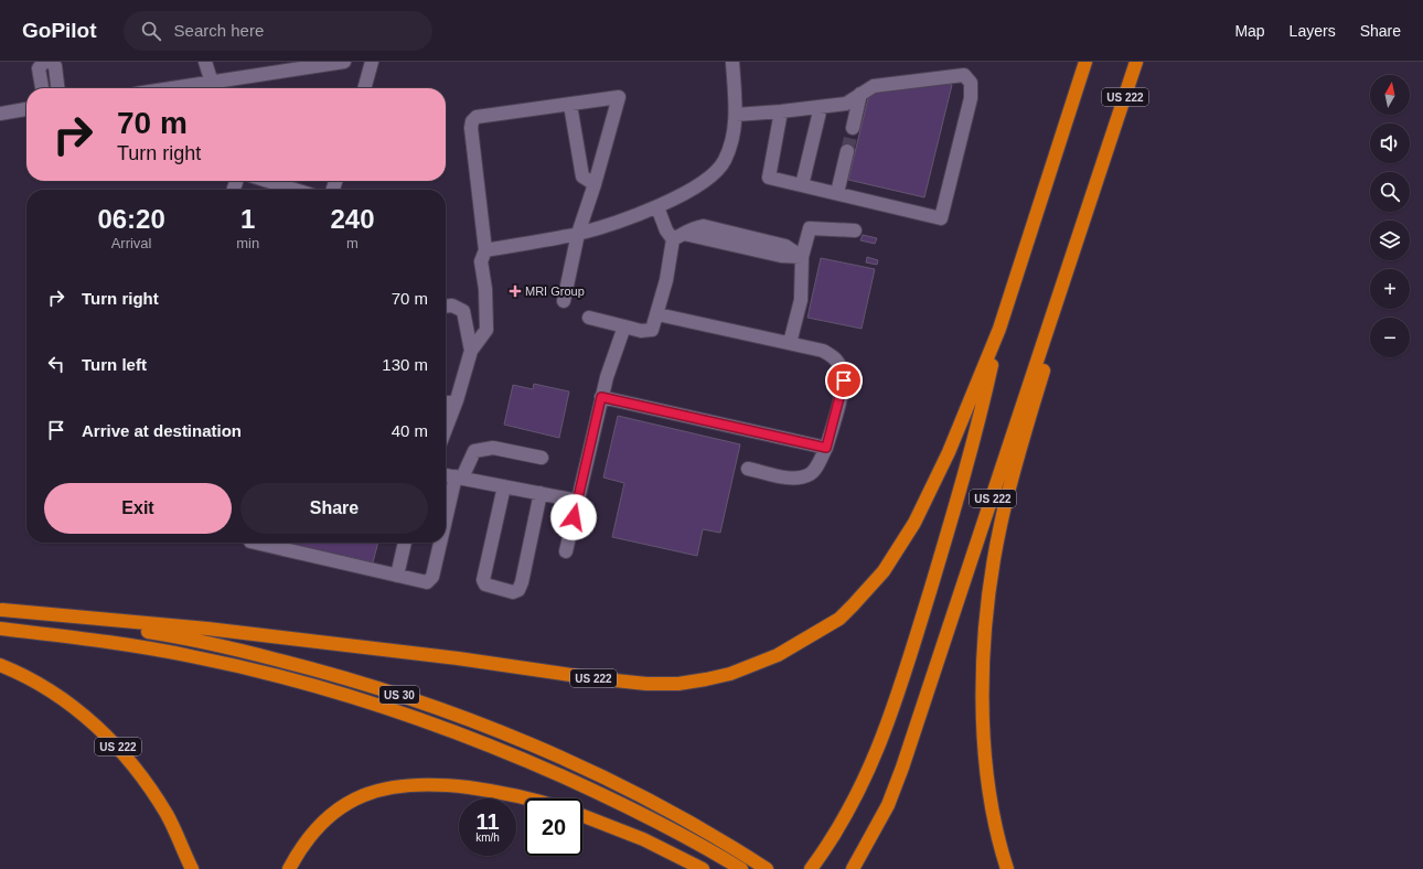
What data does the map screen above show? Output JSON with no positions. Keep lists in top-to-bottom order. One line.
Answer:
{"streets":{"highway":["US 222","US 30"]},"crossings":[["US 222","US 30"]],"places":{"health":["MRI Group"]},"north":"top","page":{"header":"GoPilot","search":"Search here","nav":["Map","Layers","Share"],"map_buttons":["+","−"],"turn":["70 m","Turn right"],"eta":["06:20","Arrival","1","min","240","m"],"list":[{"name":"Turn right","value":"70 m"},{"name":"Turn left","value":"130 m"},{"name":"Arrive at destination","value":"40 m"}],"buttons":["Exit","Share"],"speed":"11 km/h","limit":"20"}}
